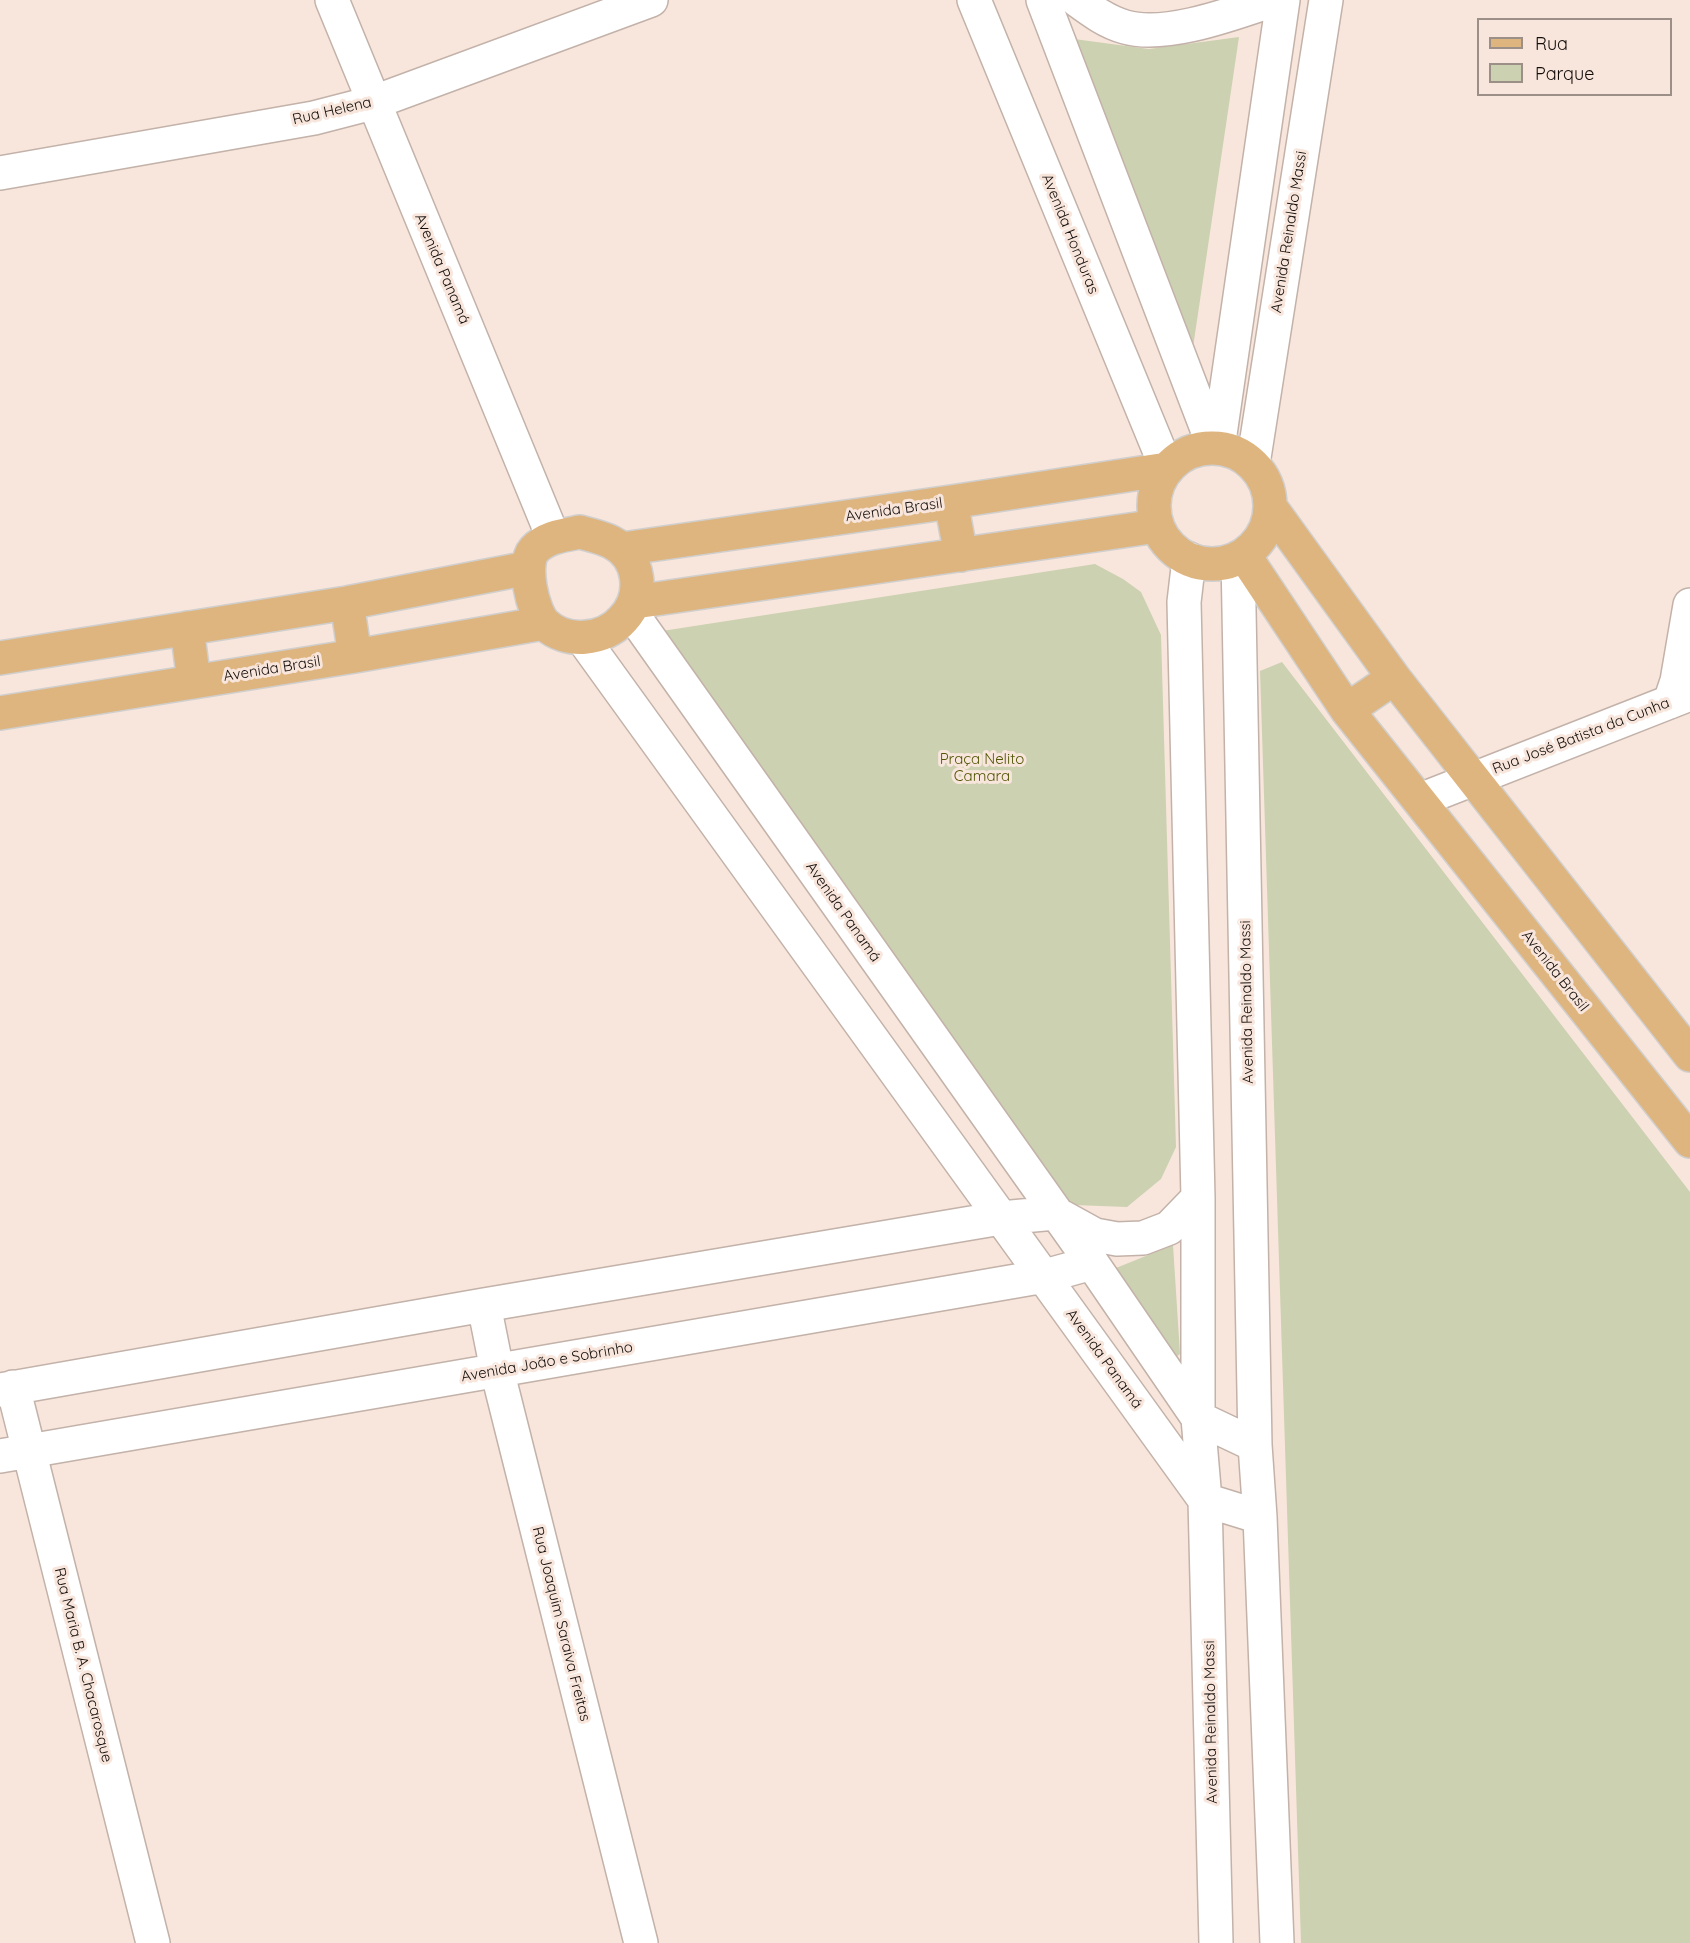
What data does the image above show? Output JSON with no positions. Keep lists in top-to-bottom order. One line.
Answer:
{"streets":{"main road":["Avenida Brasil"],"street":["Rua Helena","Avenida Reinaldo Massi","Avenida Honduras","Avenida Panamá","Rua José Batista da Cunha","Avenida João e Sobrinho","Rua Joaquim Saraiva Freitas","Rua Maria B. A. Chacarosque"]},"crossings":[["Rua Helena","Avenida Panamá"],["Avenida Reinaldo Massi","Avenida Honduras"],["Avenida Reinaldo Massi","Avenida Panamá"],["Avenida Reinaldo Massi","Avenida Brasil"],["Avenida Honduras","Avenida Brasil"],["Avenida Panamá","Avenida Brasil"],["Avenida Panamá","Avenida João e Sobrinho"],["Avenida João e Sobrinho","Rua Joaquim Saraiva Freitas"],["Avenida João e Sobrinho","Rua Maria B. A. Chacarosque"]],"parks":["Praça Nelito Camara"],"legend":["Rua","Parque"]}
